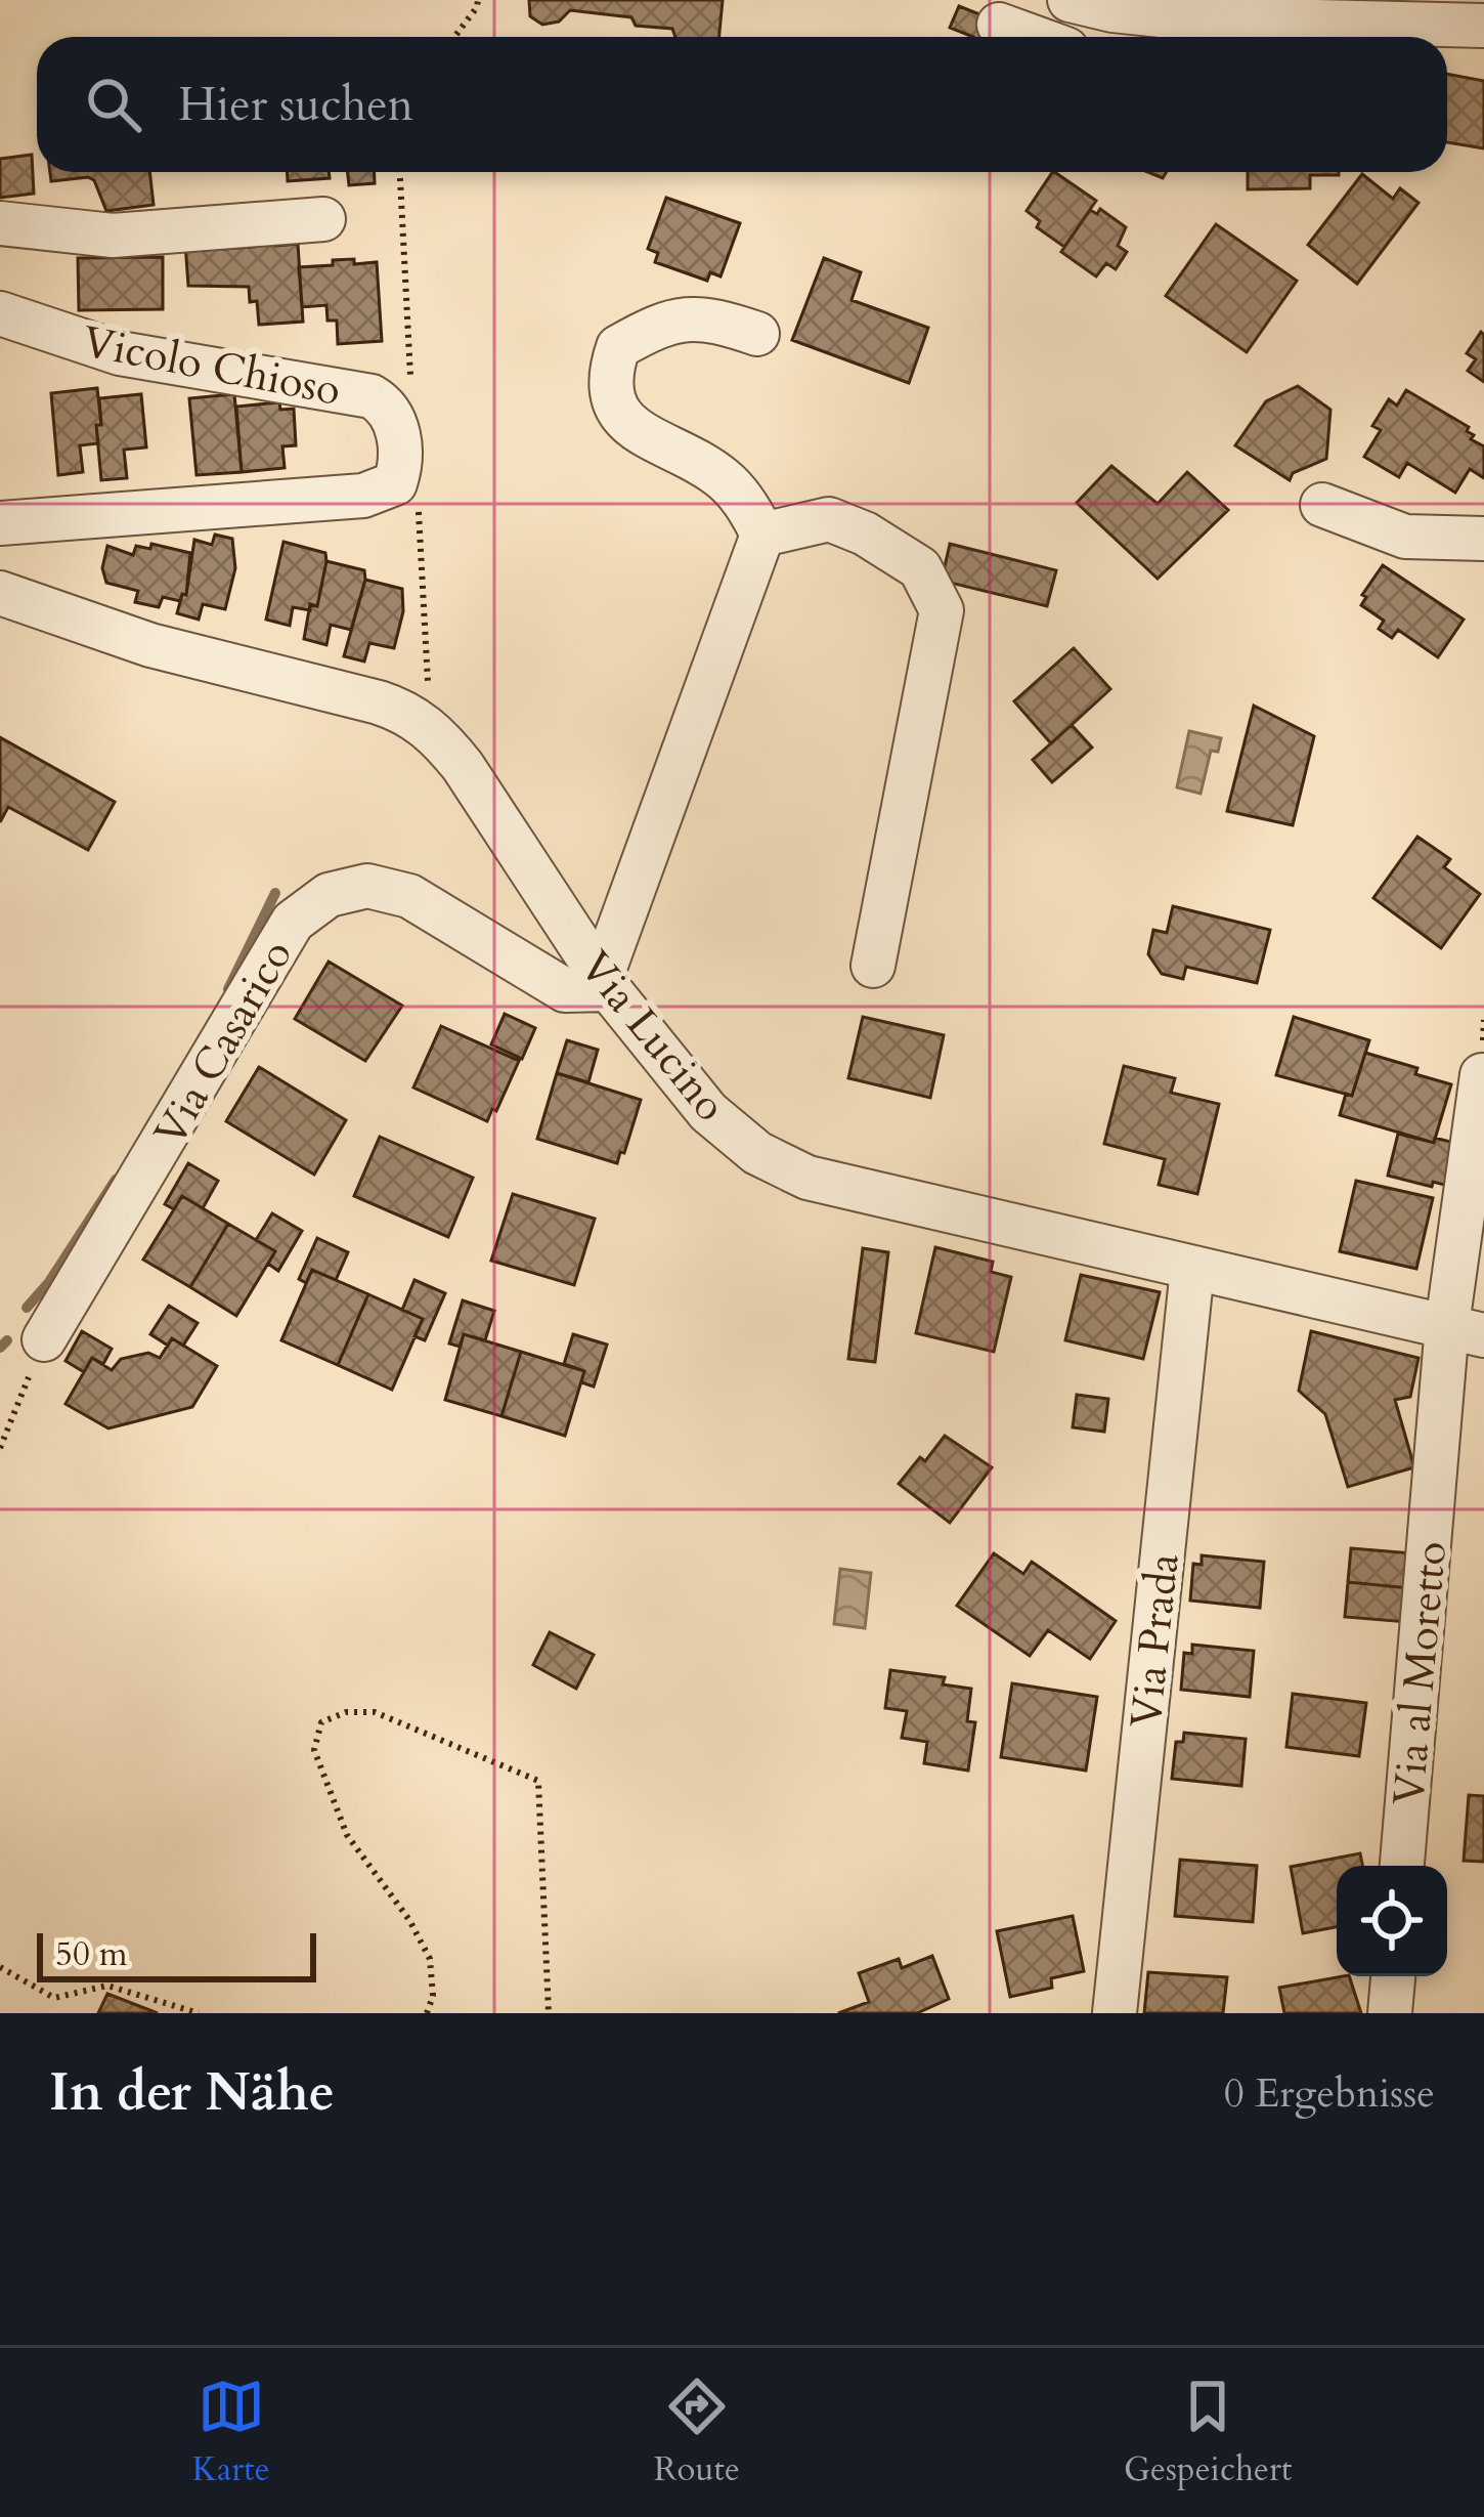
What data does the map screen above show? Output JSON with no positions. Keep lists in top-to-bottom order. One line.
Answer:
{"streets":{"street":["Vicolo Chioso","Via Lucino","Via Casarico","Via Prada","Via al Moretto"]},"crossings":[["Via Lucino","Via Casarico"],["Via Lucino","Via Prada"],["Via Lucino","Via al Moretto"]],"scale_bar":"50 m","page":{"search":"Hier suchen","scale":"50 m","heading":["In der Nähe","0 Ergebnisse"],"nav":["Karte","Route","Gespeichert"]}}
